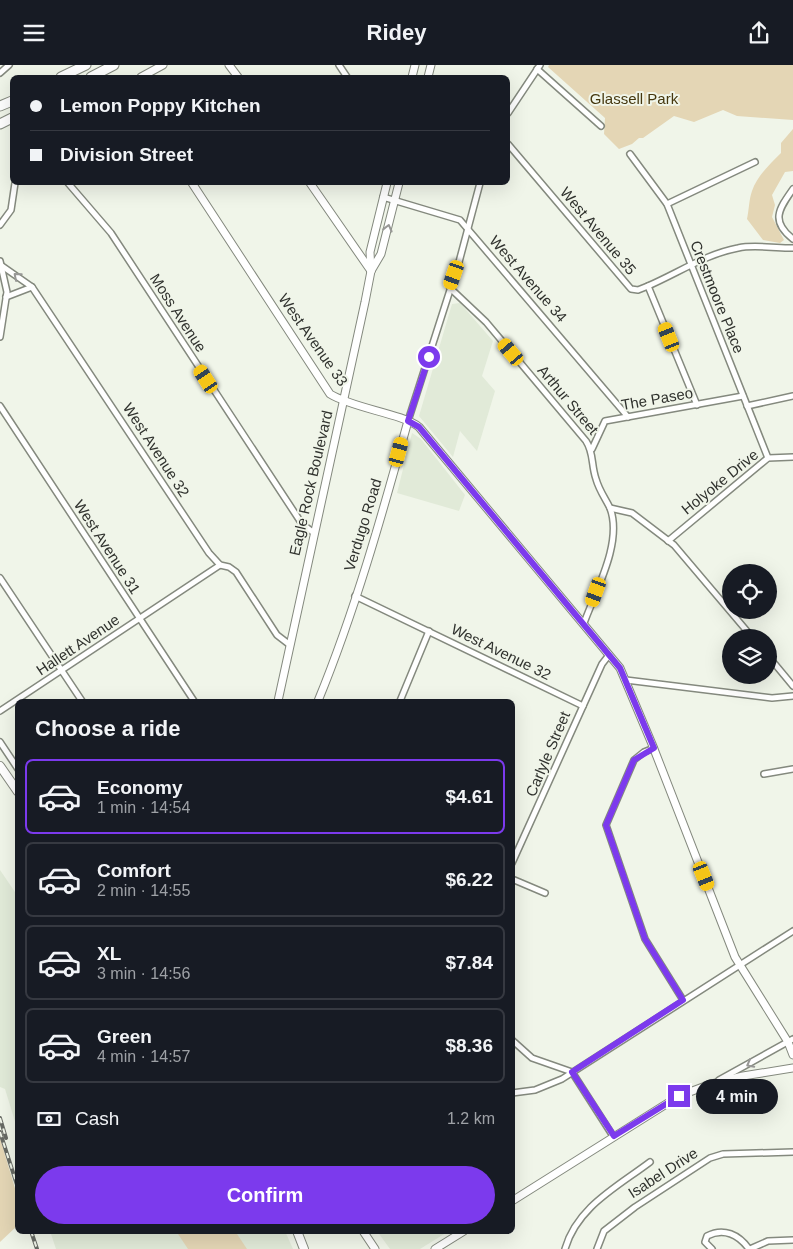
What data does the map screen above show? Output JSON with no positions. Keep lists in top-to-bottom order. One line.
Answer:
{"streets":{"street":["West Avenue 35","West Avenue 34","Crestmoore Place","Moss Avenue","West Avenue 33","The Paseo","Arthur Street","West Avenue 32","Holyoke Drive","Eagle Rock Boulevard","Verdugo Road","West Avenue 31","Hallett Avenue","Carlyle Street","Isabel Drive"]},"crossings":[["West Avenue 35","The Paseo"],["West Avenue 34","The Paseo"],["West Avenue 34","Eagle Rock Boulevard"],["West Avenue 34","Verdugo Road"],["Crestmoore Place","The Paseo"],["Crestmoore Place","Holyoke Drive"],["Moss Avenue","Eagle Rock Boulevard"],["West Avenue 33","Eagle Rock Boulevard"],["West Avenue 33","Verdugo Road"],["West Avenue 33","Carlyle Street"],["The Paseo","Arthur Street"],["Arthur Street","Verdugo Road"],["West Avenue 32","Eagle Rock Boulevard"],["West Avenue 32","Verdugo Road"],["West Avenue 32","Hallett Avenue"],["West Avenue 32","Carlyle Street"],["West Avenue 31","Hallett Avenue"]],"parks":["Glassell Park"],"page":{"header":"Ridey","banner":["Lemon Poppy Kitchen","Division Street"],"heading":"Choose a ride","list":[{"name":"Economy","note":"1 min · 14:54","value":"$4.61"},{"name":"Comfort","note":"2 min · 14:55","value":"$6.22"},{"name":"XL","note":"3 min · 14:56","value":"$7.84"},{"name":"Green","note":"4 min · 14:57","value":"$8.36"}],"bubble":"4 min","pay":["Cash","1.2 km"],"buttons":"Confirm"}}
